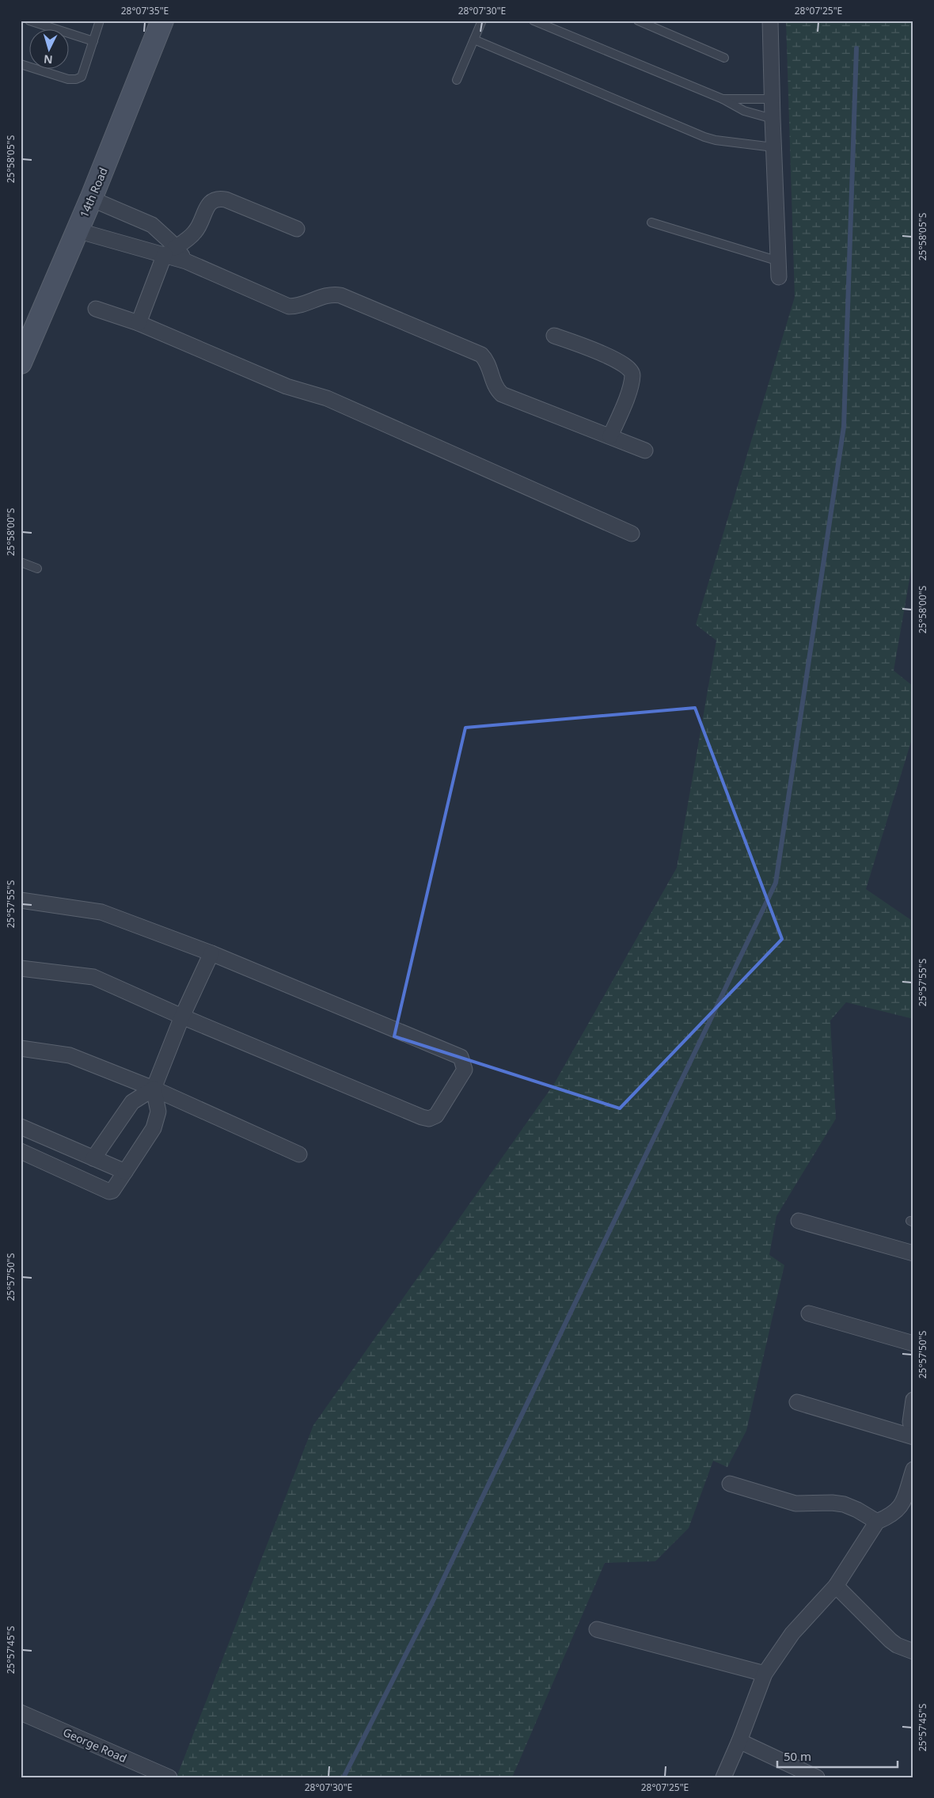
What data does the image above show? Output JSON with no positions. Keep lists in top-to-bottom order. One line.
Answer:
{"streets":{"street":["14th Road","George Road"]},"scale_bar":"50 m","north":"bottom","coordinates":["28°07'35\"E","28°07'30\"E","28°07'25\"E","25°58'05\"S","25°58'00\"S","25°57'55\"S","25°57'50\"S","25°57'45\"S"]}
